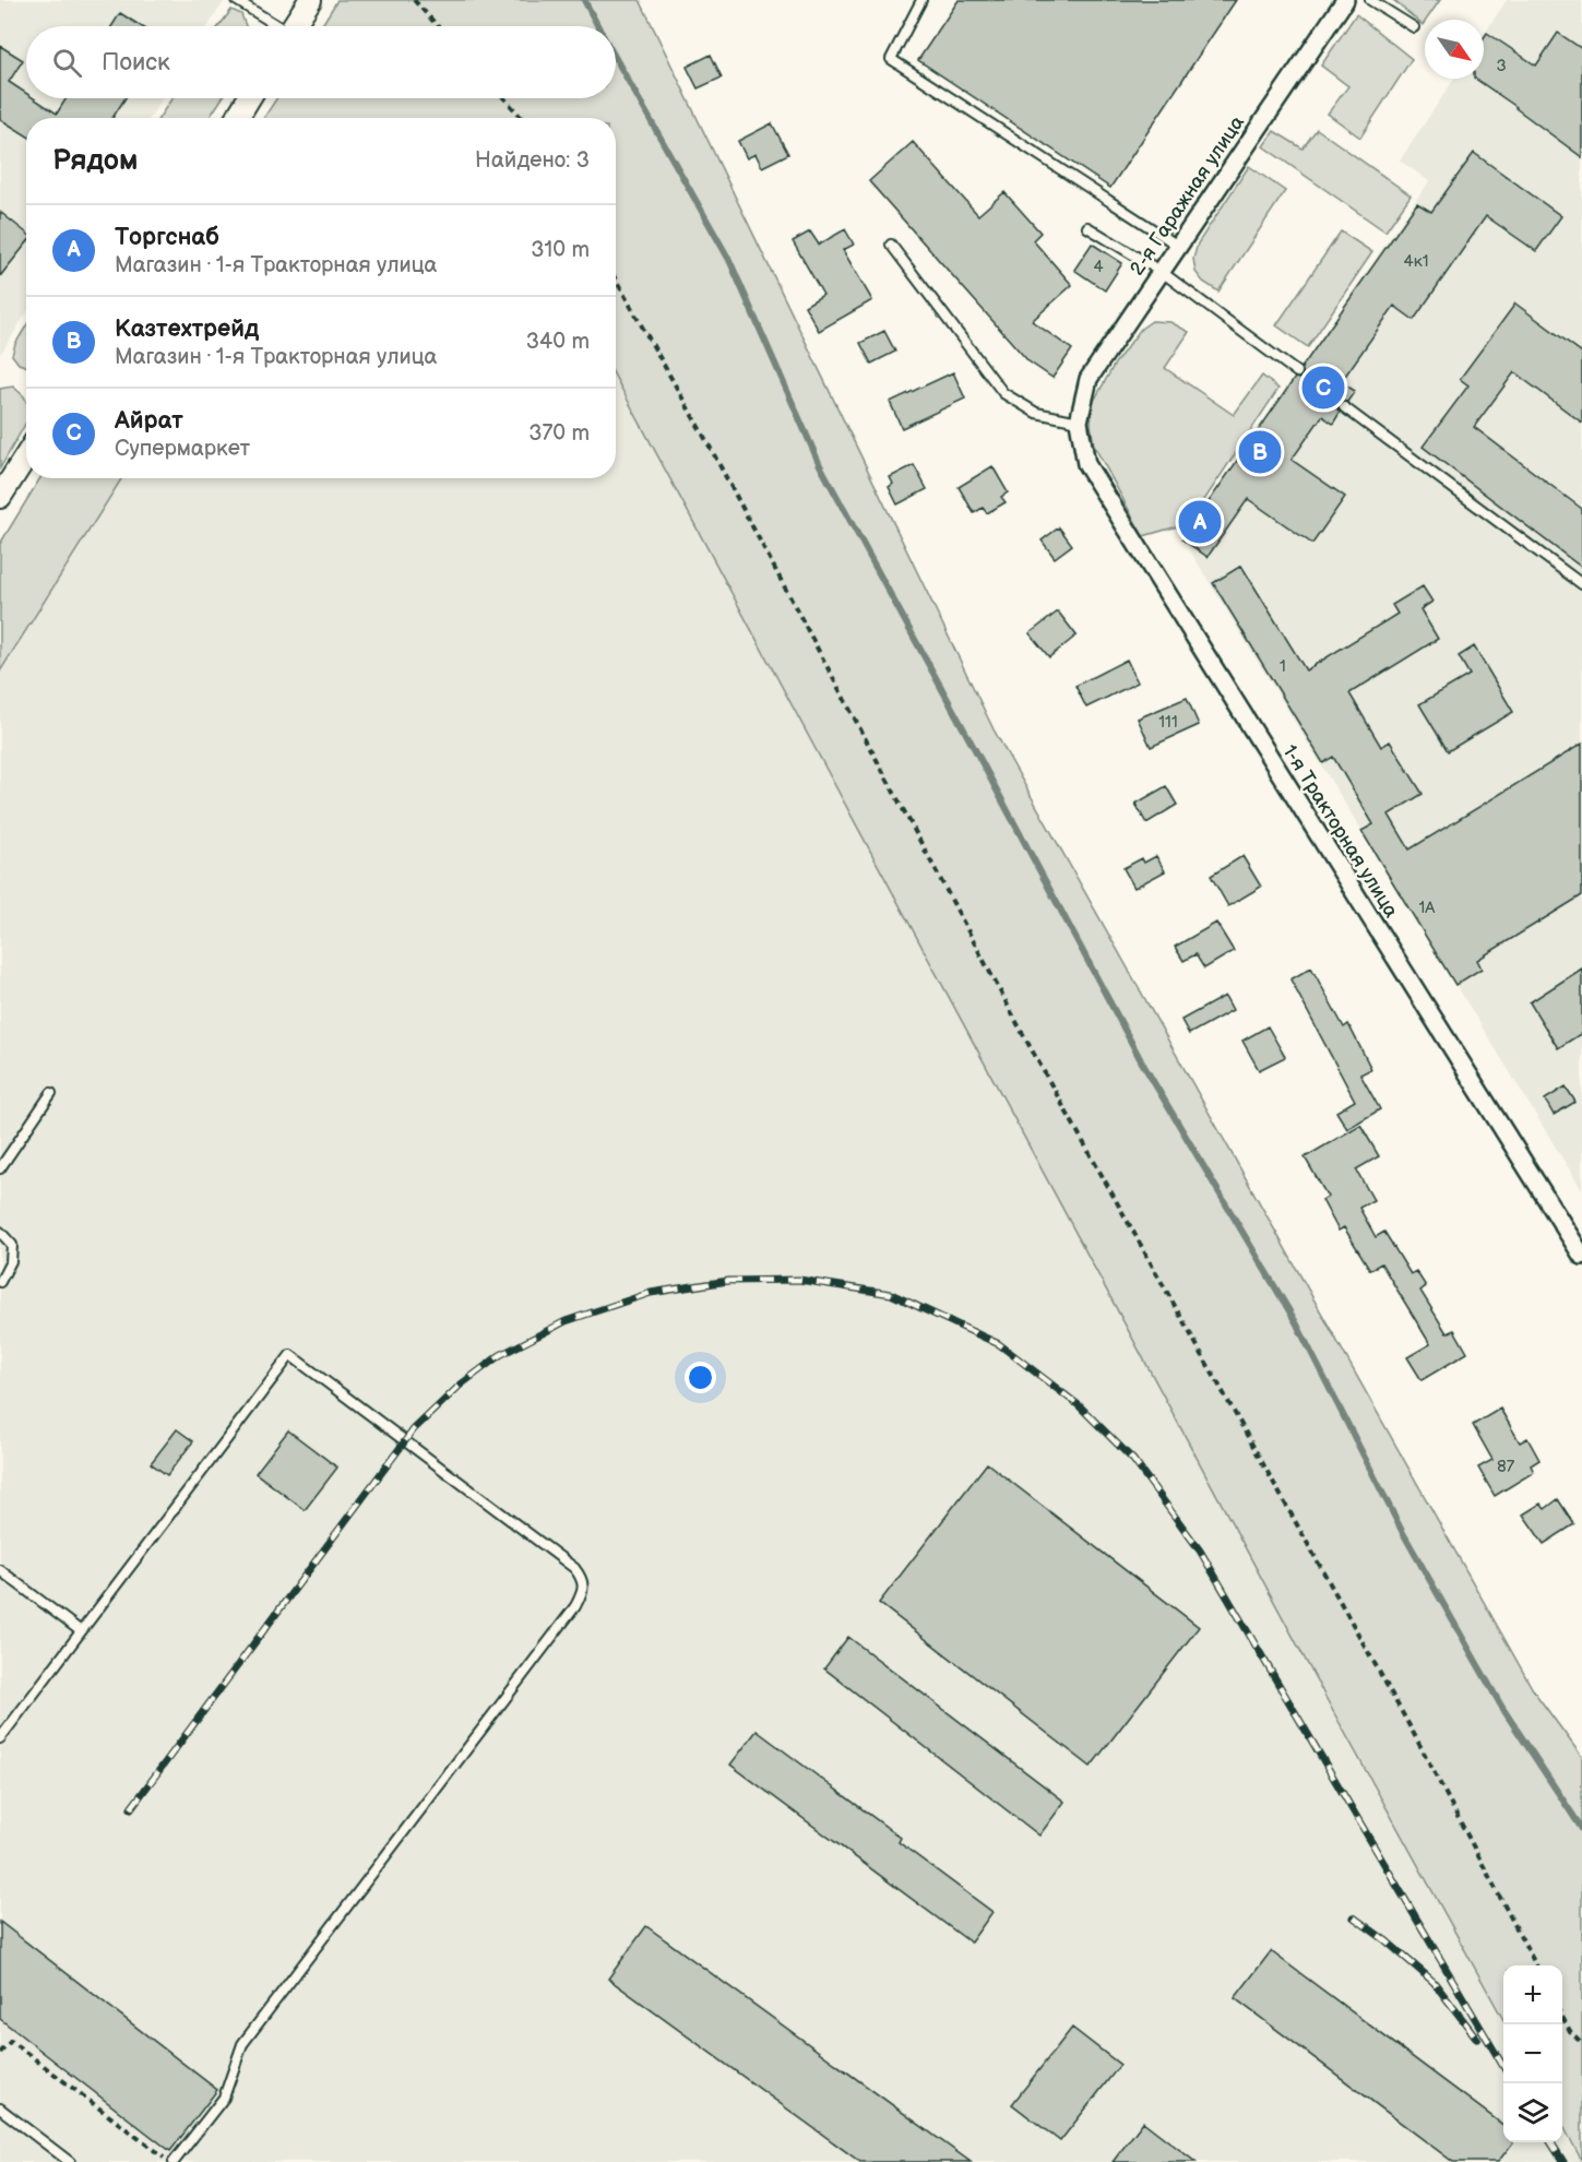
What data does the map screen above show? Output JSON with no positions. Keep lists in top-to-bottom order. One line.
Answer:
{"streets":{"street":["2-я Гаражная улица","1-я Тракторная улица"]},"crossings":[["2-я Гаражная улица","1-я Тракторная улица"]],"house_numbers":["3","4к1","4","1","111","1А","87"],"north":"bottom right","page":{"search":"Поиск","heading":["Рядом","Найдено: 3"],"list":[{"mark":"A","name":"Торгснаб","note":"Магазин · 1-я Тракторная улица","value":"310 m"},{"mark":"B","name":"Казтехтрейд","note":"Магазин · 1-я Тракторная улица","value":"340 m"},{"mark":"C","name":"Айрат","note":"Супермаркет","value":"370 m"}],"pins":["C","B","A"],"map_buttons":["+","−"]}}
